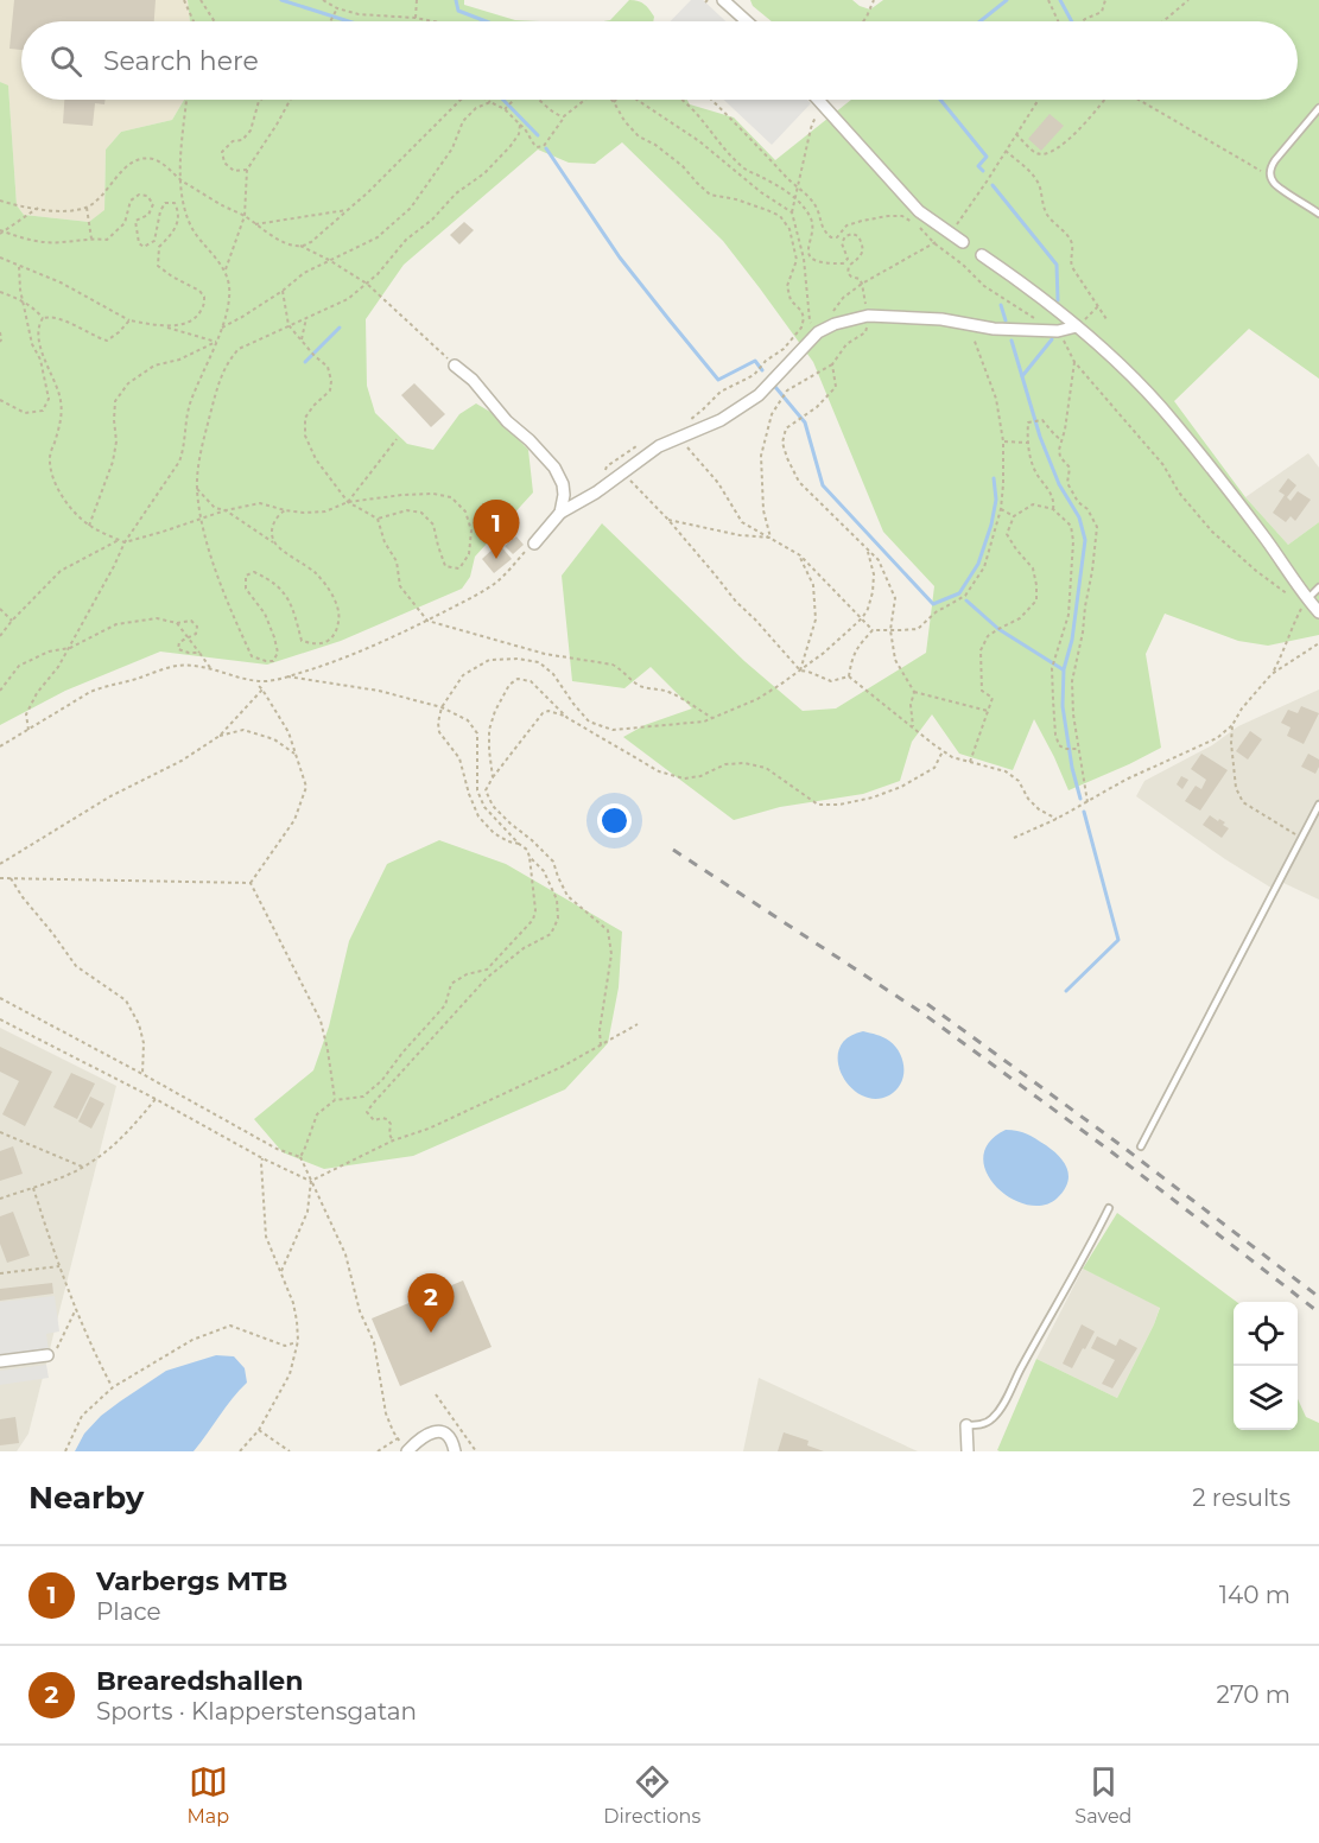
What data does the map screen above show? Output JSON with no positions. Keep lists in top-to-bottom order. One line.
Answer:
{"page":{"search":"Search here","pins":["1","2"],"heading":["Nearby","2 results"],"list":[{"mark":"1","name":"Varbergs MTB","note":"Place","value":"140 m"},{"mark":"2","name":"Brearedshallen","note":"Sports · Klapperstensgatan","value":"270 m"}],"nav":["Map","Directions","Saved"]}}
